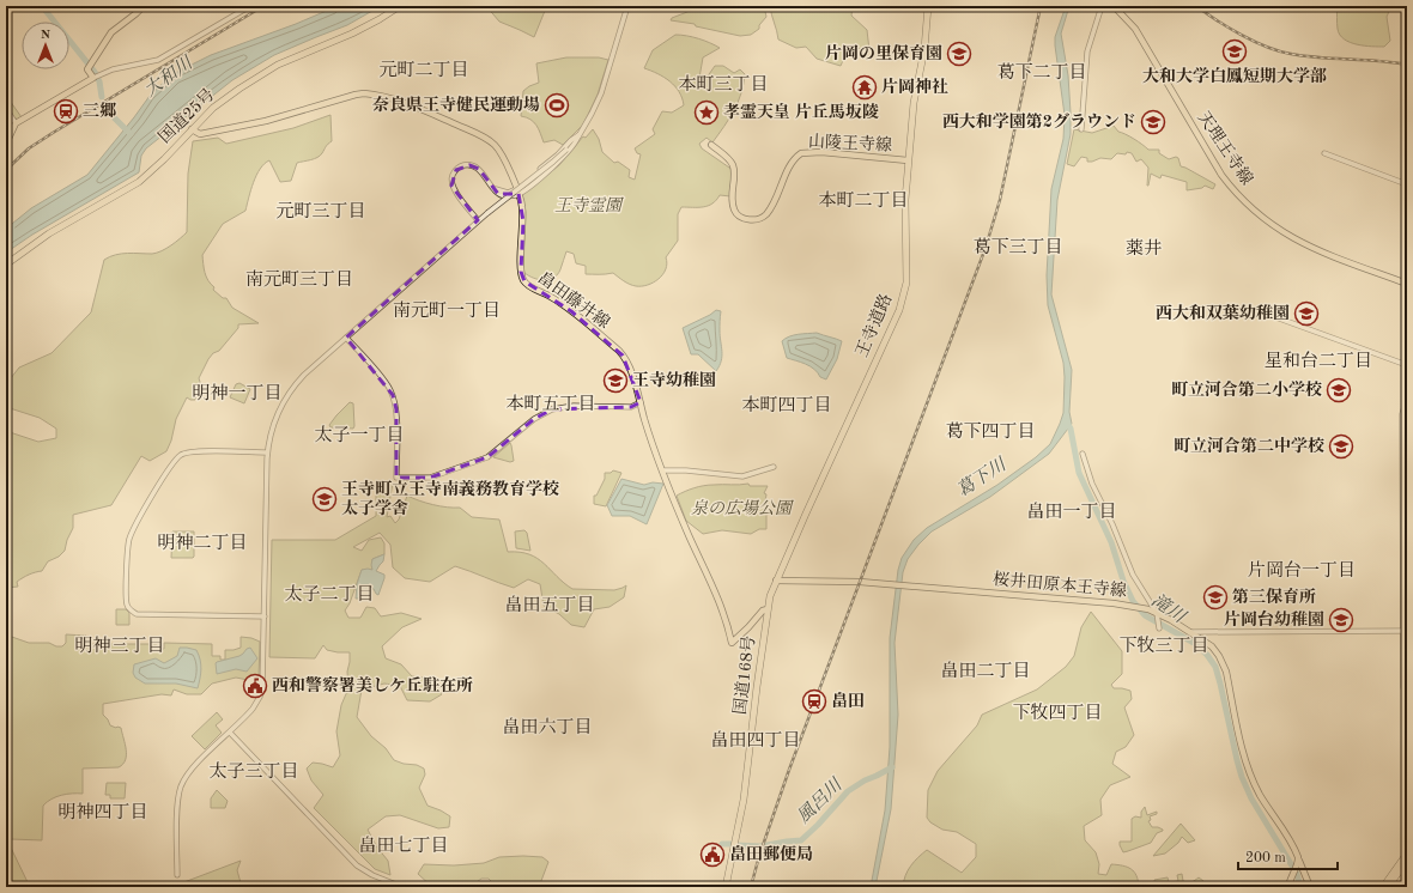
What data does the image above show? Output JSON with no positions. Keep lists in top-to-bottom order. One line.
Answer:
{"streets":{"highway":["国道25号","王寺道路","国道168号"],"main road":["山陵王寺線","天理王寺線","畠田藤井線","桜井田原本王寺線"]},"crossings":[["国道25号","畠田藤井線"],["山陵王寺線","王寺道路"],["畠田藤井線","国道168号"],["王寺道路","桜井田原本王寺線"],["王寺道路","国道168号"],["桜井田原本王寺線","国道168号"]],"districts":["元町二丁目","葛下二丁目","本町三丁目","本町二丁目","元町三丁目","葛下三丁目","薬井","南元町三丁目","南元町一丁目","星和台二丁目","明神一丁目","本町五丁目","本町四丁目","葛下四丁目","太子一丁目","畠田一丁目","明神二丁目","片岡台一丁目","太子二丁目","畠田五丁目","明神三丁目","下牧三丁目","畠田二丁目","下牧四丁目","畠田六丁目","畠田四丁目","太子三丁目","明神四丁目","畠田七丁目"],"water":["大和川","葛下川","滝川","風呂川"],"parks":["王寺霊園","泉の広場公園"],"places":{"school or university":["大和大学白鳳短期大学部","片岡の里保育園","西大和学園第2グラウンド","西大和双葉幼稚園","王寺幼稚園","町立河合第二小学校","町立河合第二中学校","王寺町立王寺南義務教育学校 太子学舎","第三保育所","片岡台幼稚園"],"temple":["片岡神社"],"sports":["奈良県王寺健民運動場"],"station":["三郷","畠田"],"place":["孝霊天皇 片丘馬坂陵"],"public building":["西和警察署美しケ丘駐在所","畠田郵便局"]},"scale_bar":"200 m","north":"top"}
